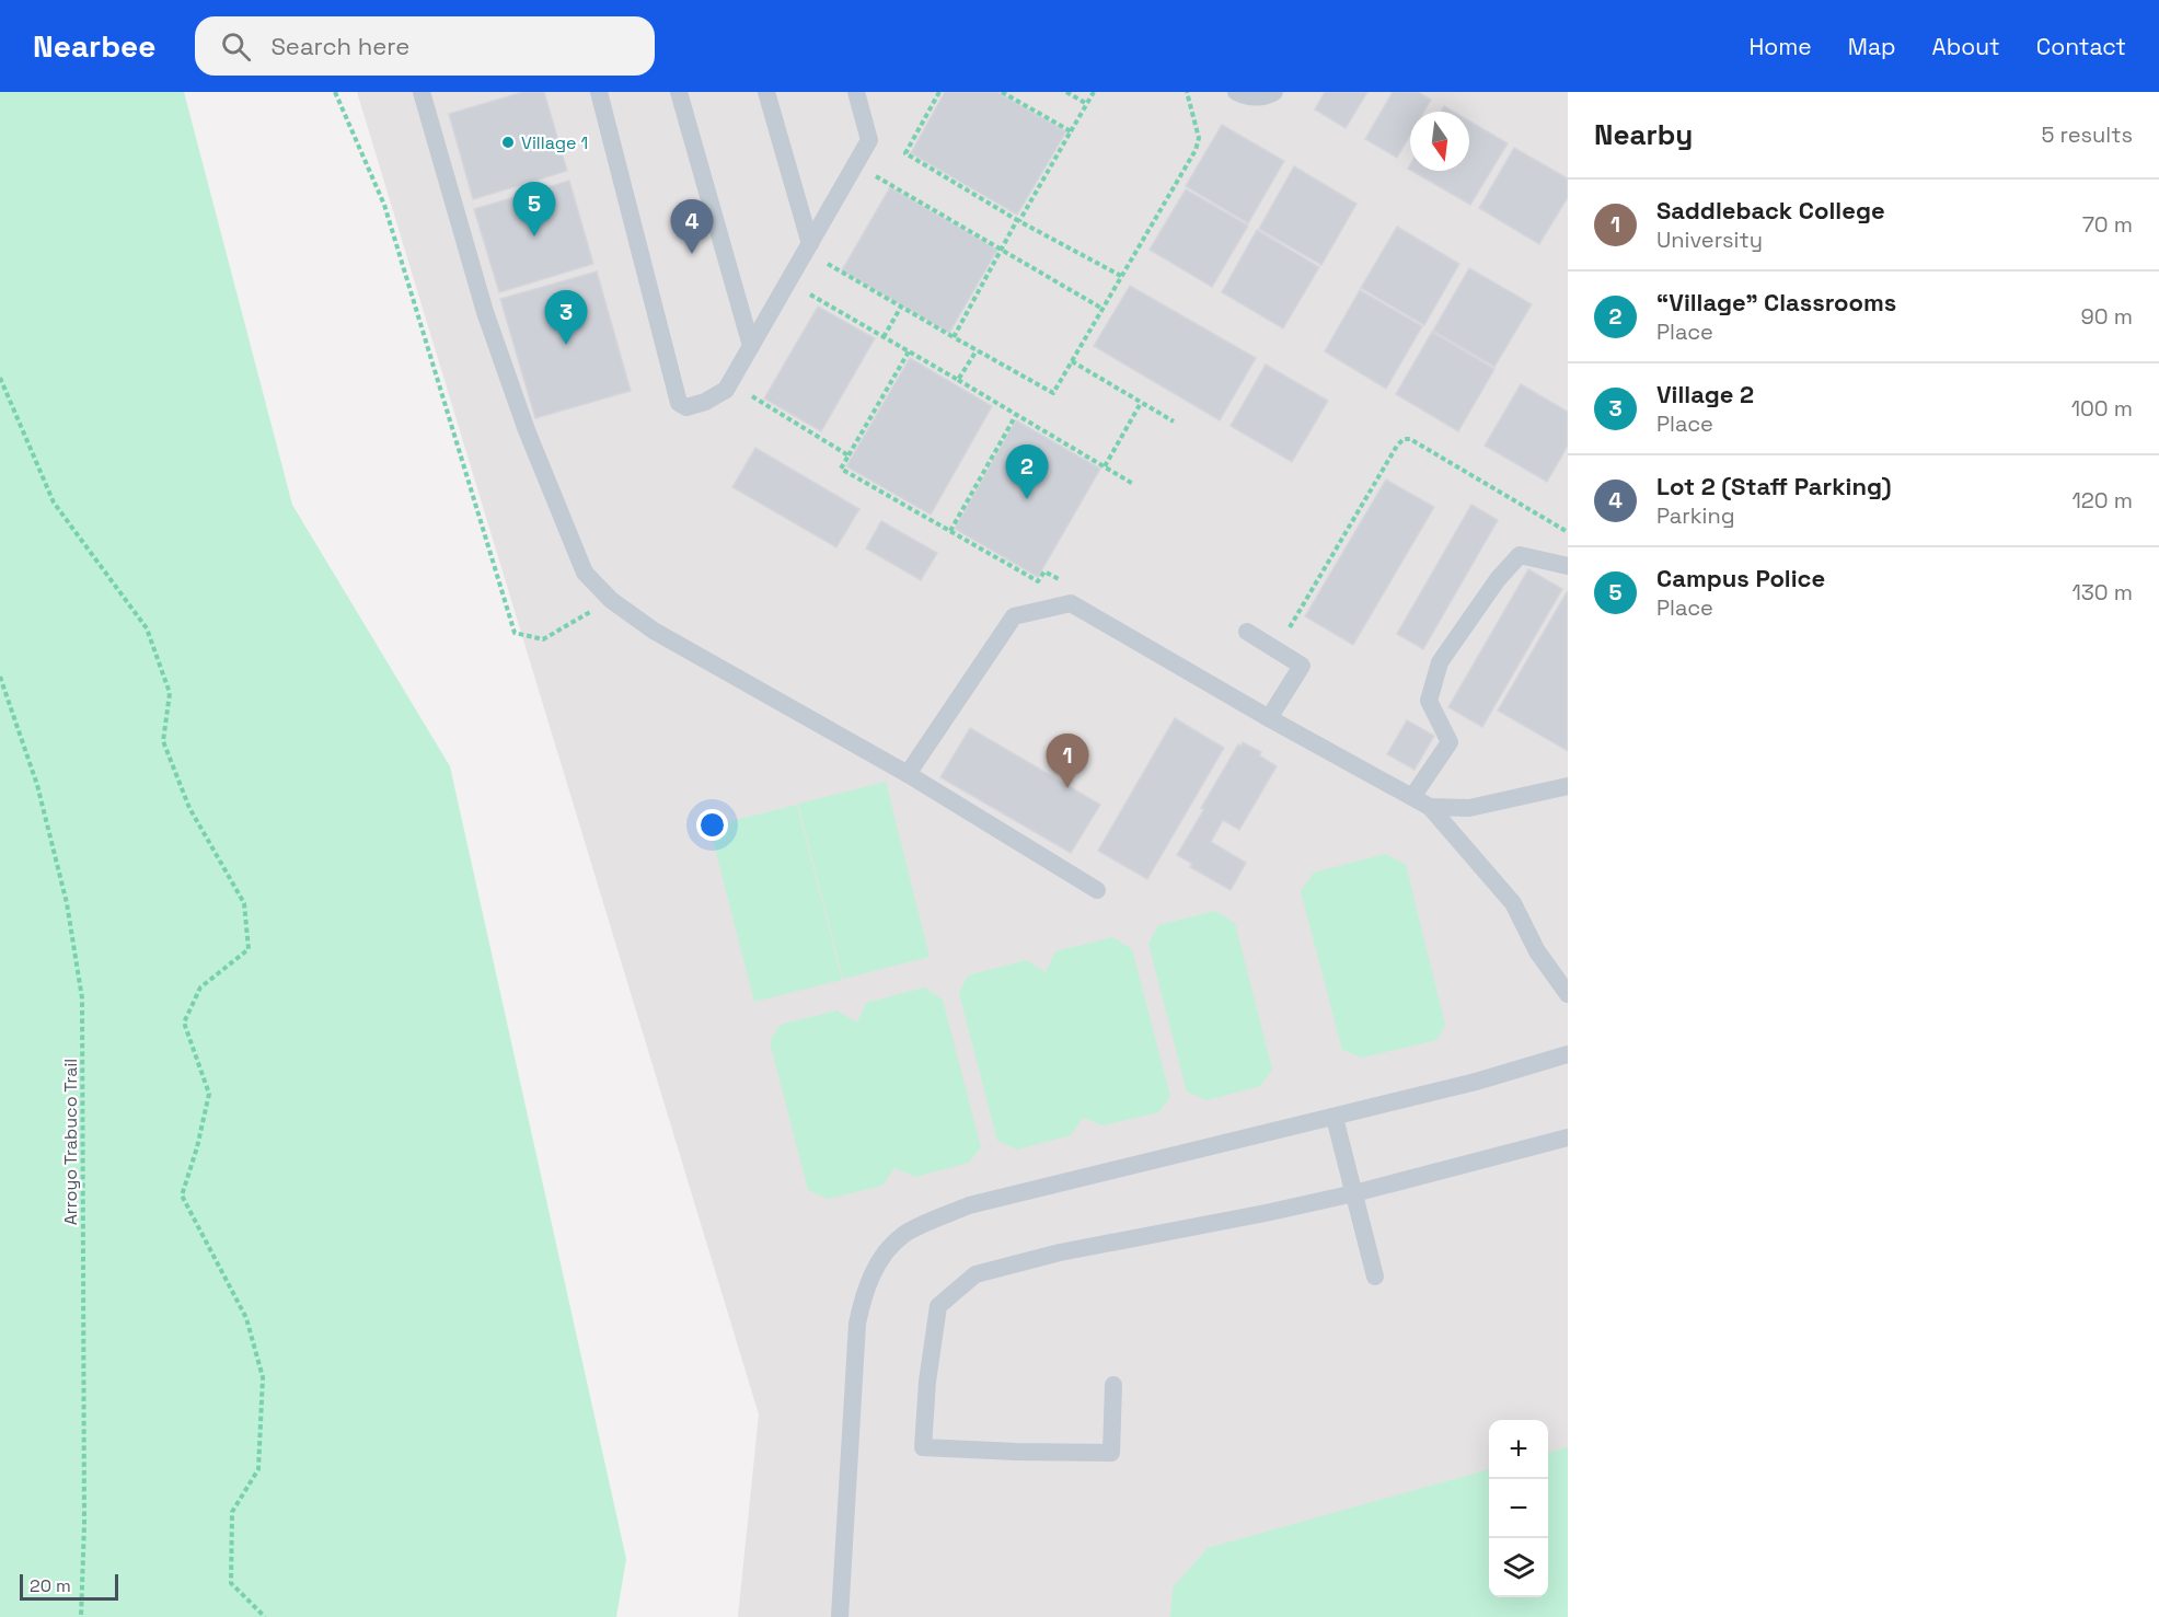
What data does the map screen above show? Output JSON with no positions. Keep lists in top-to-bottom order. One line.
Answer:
{"streets":{"path":["Arroyo Trabuco Trail"]},"places":["Village 1"],"scale_bar":"20 m","north":"bottom","page":{"header":"Nearbee","search":"Search here","nav":["Home","Map","About","Contact"],"heading":["Nearby","5 results"],"list":[{"mark":"1","name":"Saddleback College","note":"University","value":"70 m"},{"mark":"2","name":"“Village” Classrooms","note":"Place","value":"90 m"},{"mark":"3","name":"Village 2","note":"Place","value":"100 m"},{"mark":"4","name":"Lot 2 (Staff Parking)","note":"Parking","value":"120 m"},{"mark":"5","name":"Campus Police","note":"Place","value":"130 m"}],"pins":["5","4","3","2","1"],"map_buttons":["+","−"],"scale":"20 m"}}
